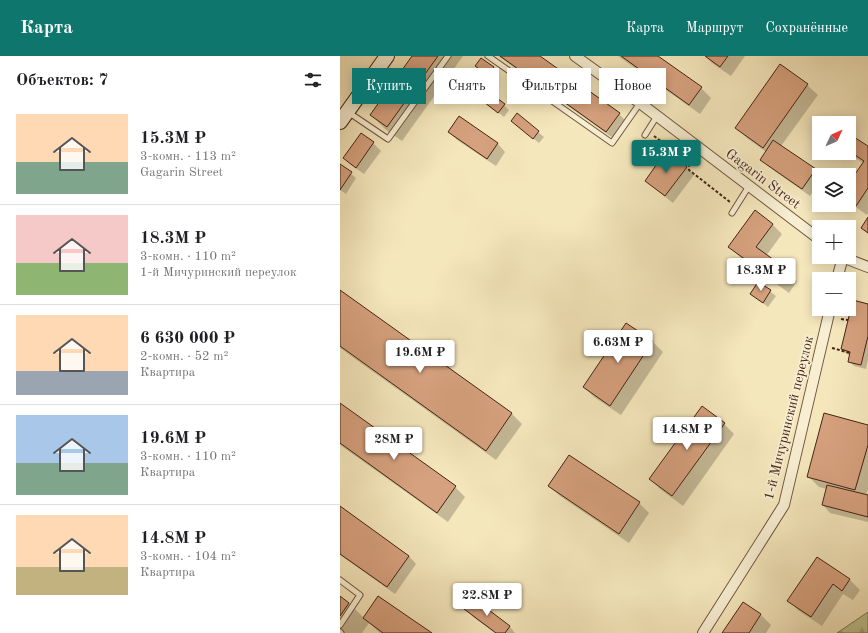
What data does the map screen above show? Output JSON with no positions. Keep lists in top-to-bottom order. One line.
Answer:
{"streets":{"street":["Gagarin Street","1-й Мичуринский переулок"]},"north":"top right","page":{"header":"Карта","nav":["Карта","Маршрут","Сохранённые"],"heading":"Объектов: 7","chip":["Купить","Снять","Фильтры","Новое"],"list":[{"name":"15.3M ₽","note":"3-комн. · 113 m² · Gagarin Street"},{"name":"18.3M ₽","note":"3-комн. · 110 m² · 1-й Мичуринский переулок"},{"name":"6 630 000 ₽","note":"2-комн. · 52 m² · Квартира"},{"name":"19.6M ₽","note":"3-комн. · 110 m² · Квартира"},{"name":"14.8M ₽","note":"3-комн. · 104 m² · Квартира"}],"map_buttons":["+","−"],"price":["15.3M ₽","18.3M ₽","6.63M ₽","19.6M ₽","14.8M ₽","28M ₽","22.8M ₽"]}}
